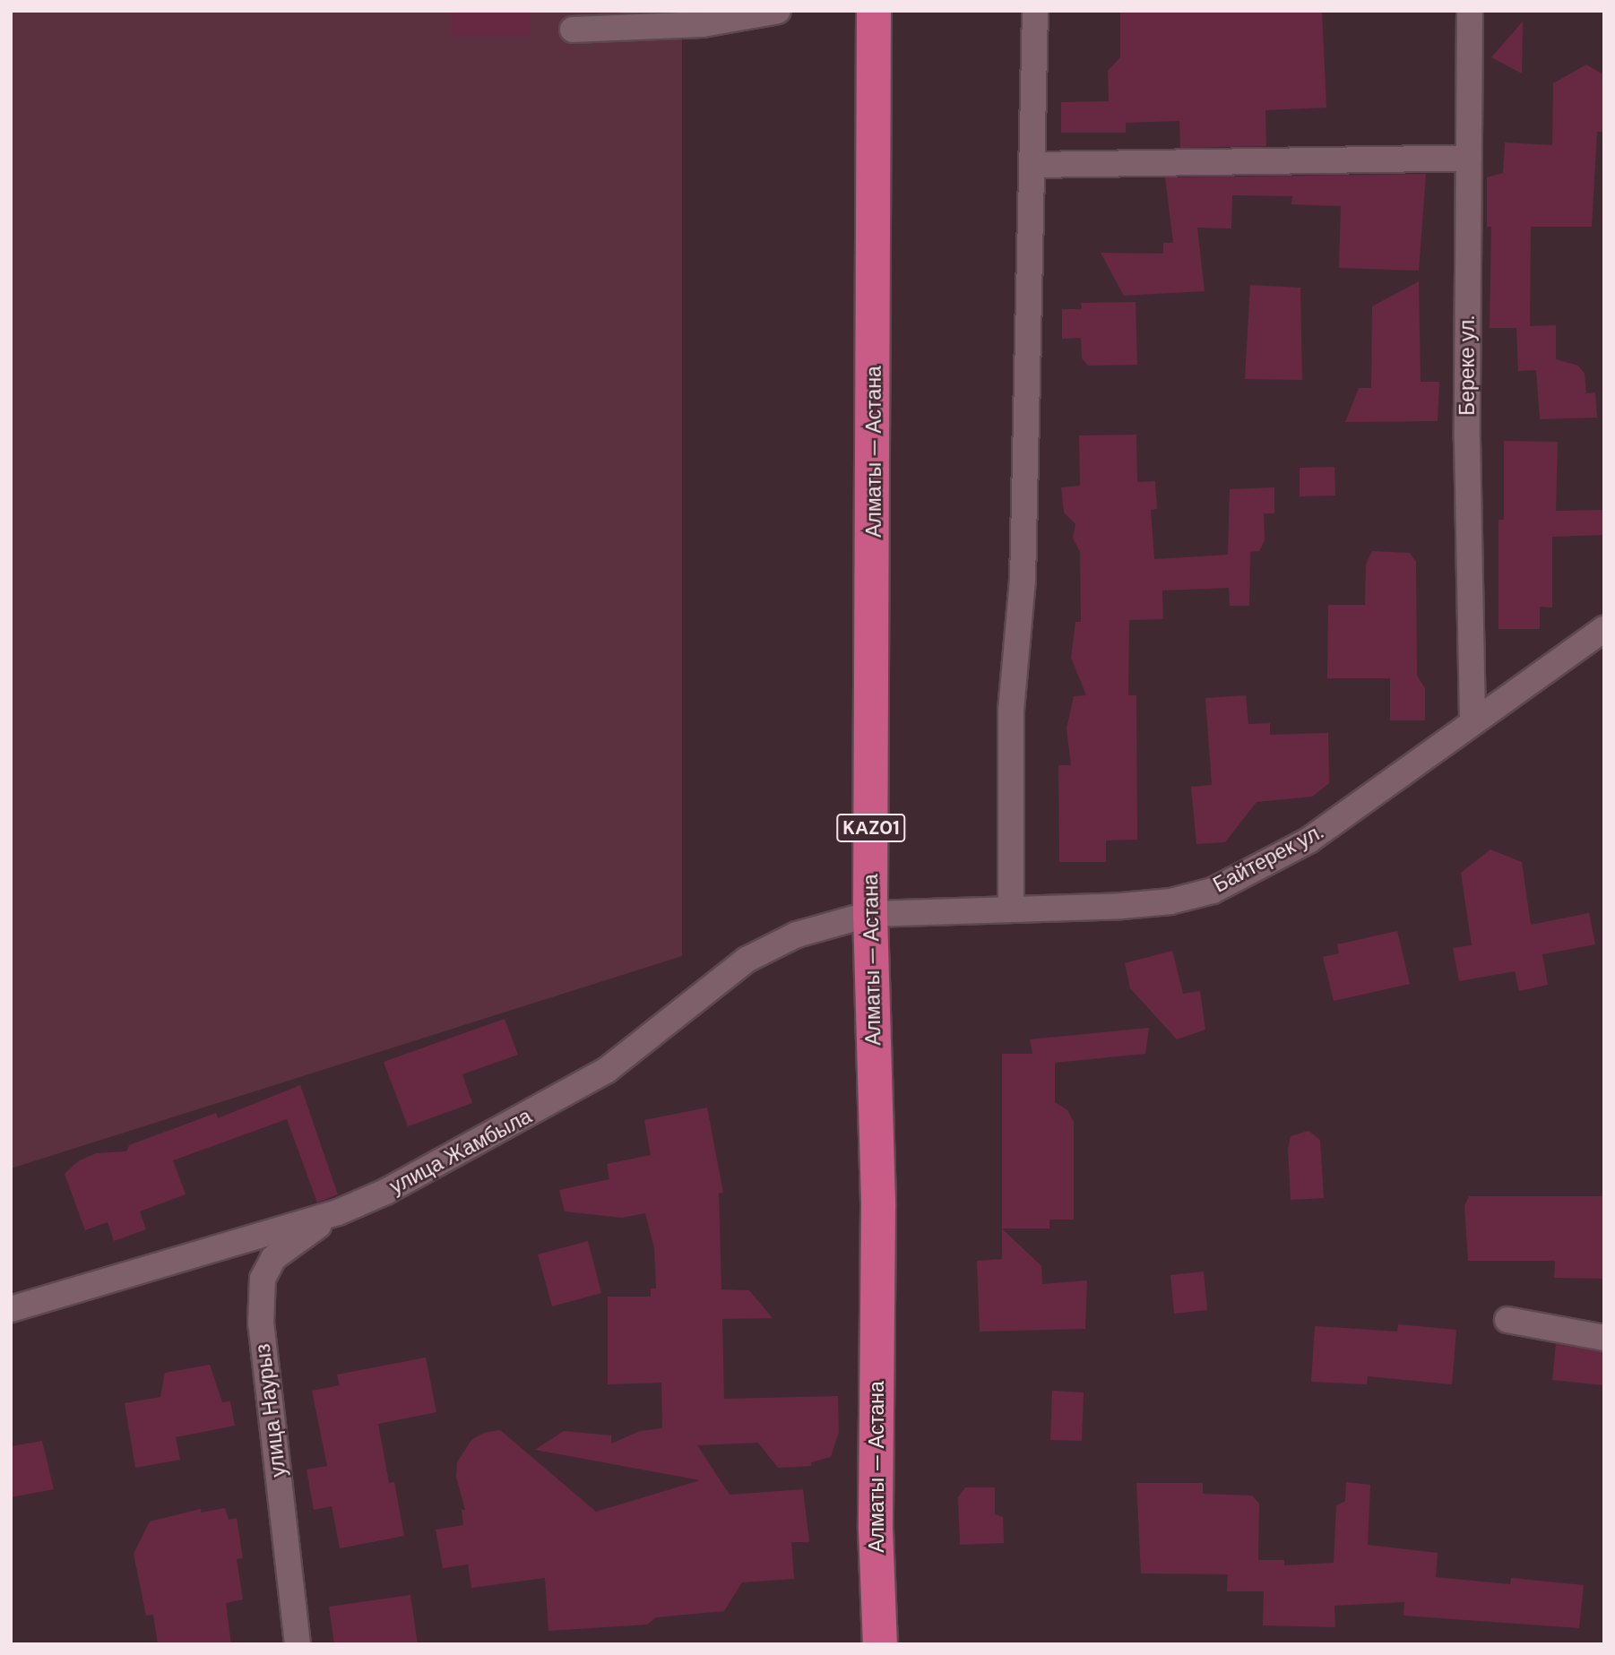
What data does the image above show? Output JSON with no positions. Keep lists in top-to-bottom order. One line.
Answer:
{"streets":{"highway":["Алматы — Астана","KАZ01"],"street":["Береке ул.","Байтерек ул.","улица Жамбыла","улица Наурыз"]},"crossings":[["Береке ул.","Байтерек ул."],["Алматы — Астана","Байтерек ул."],["Алматы — Астана","улица Жамбыла"],["Байтерек ул.","улица Жамбыла"],["улица Жамбыла","улица Наурыз"]]}
